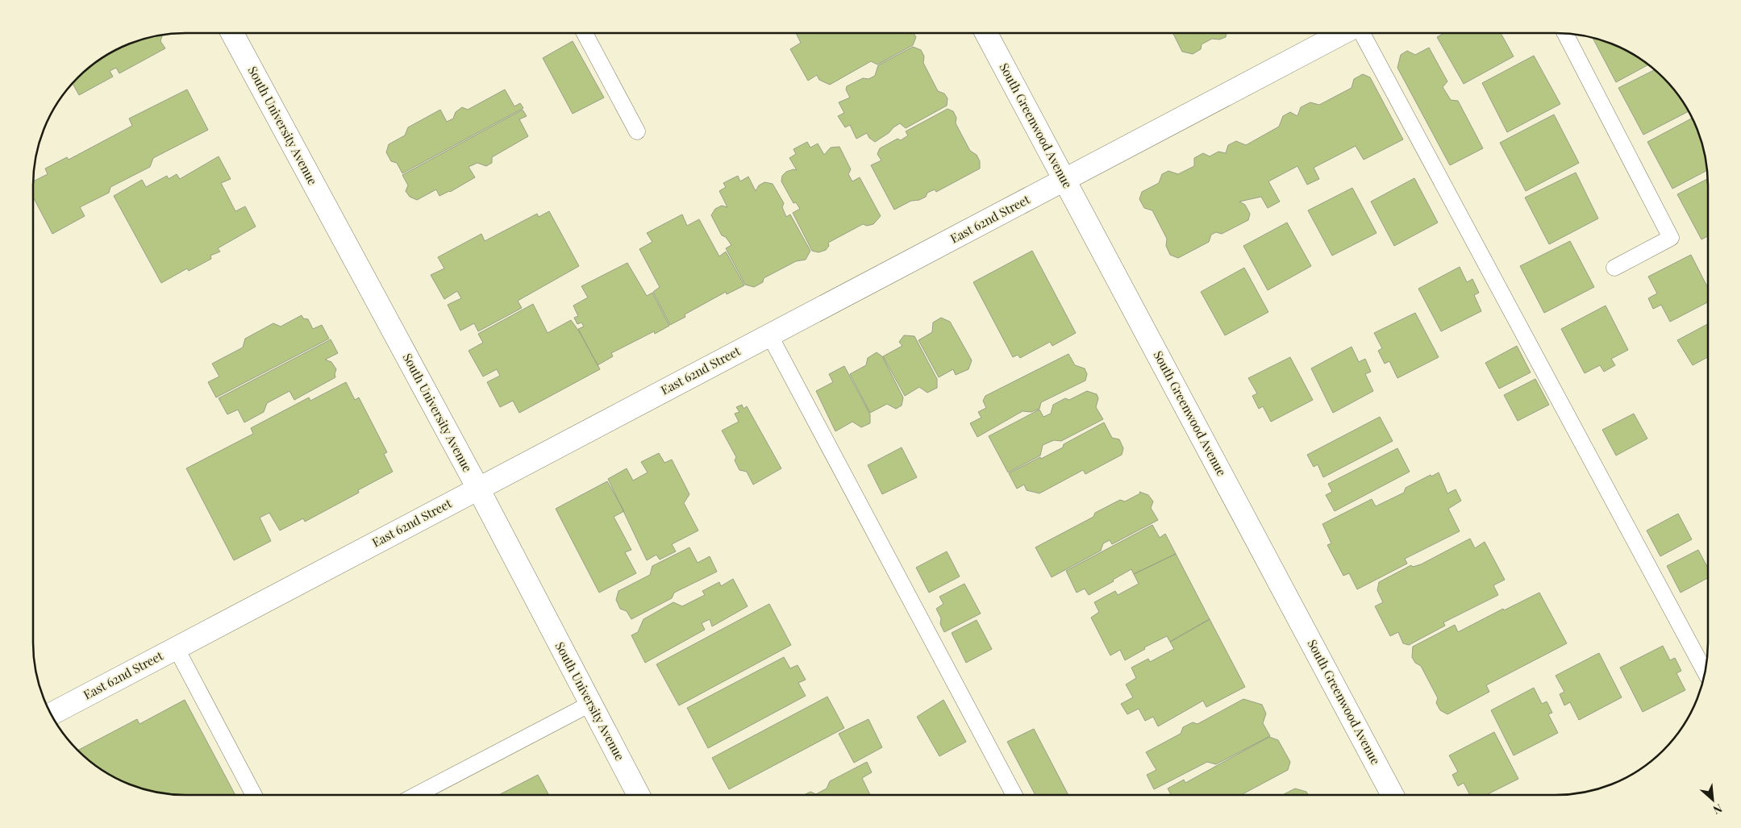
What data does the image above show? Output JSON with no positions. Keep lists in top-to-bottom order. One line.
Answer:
{"streets":{"street":["South University Avenue","South Greenwood Avenue","East 62nd Street"]},"crossings":[["South University Avenue","East 62nd Street"],["South Greenwood Avenue","East 62nd Street"]],"north":"bottom right"}
